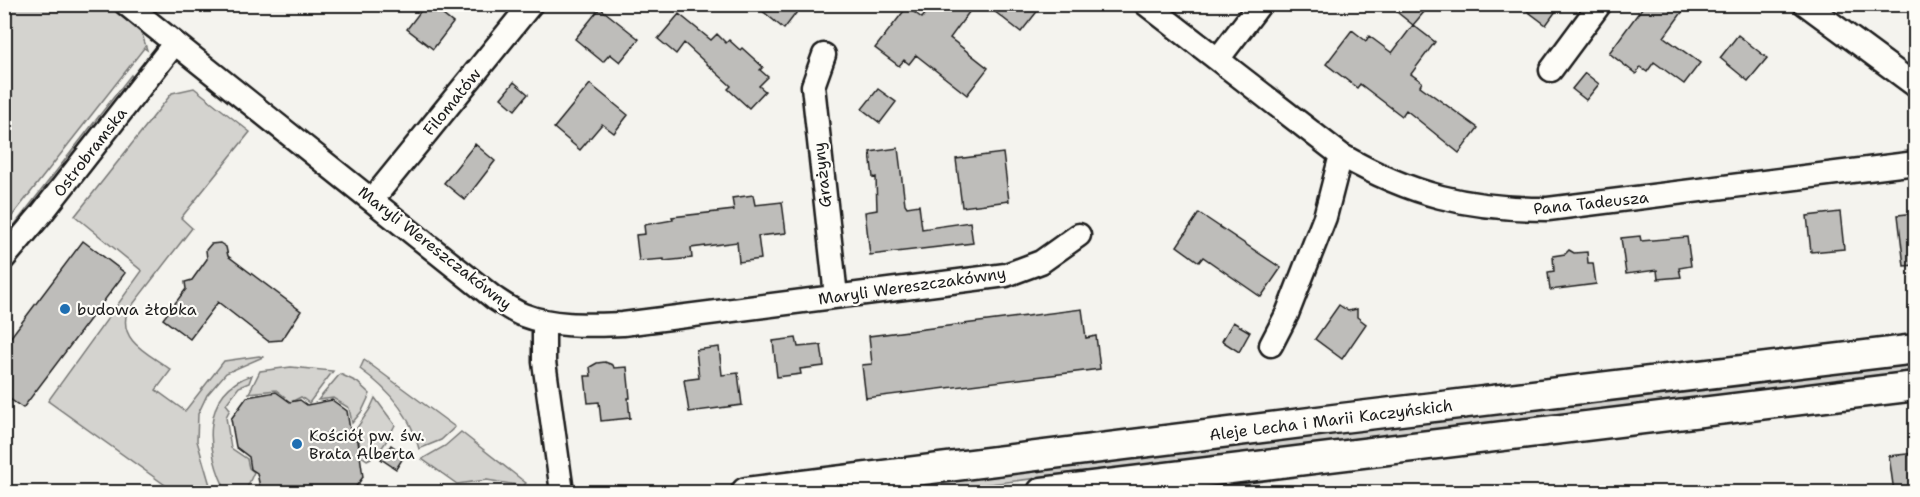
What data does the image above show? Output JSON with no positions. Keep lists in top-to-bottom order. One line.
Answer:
{"streets":{"main road":["Aleje Lecha i Marii Kaczyńskich"],"street":["Filomatów","Ostrobramska","Grażyny","Pana Tadeusza","Maryli Wereszczakówny"]},"crossings":[["Filomatów","Maryli Wereszczakówny"],["Ostrobramska","Maryli Wereszczakówny"],["Grażyny","Maryli Wereszczakówny"]],"places":["budowa żłobka","Kościół pw. św. Brata Alberta"]}
